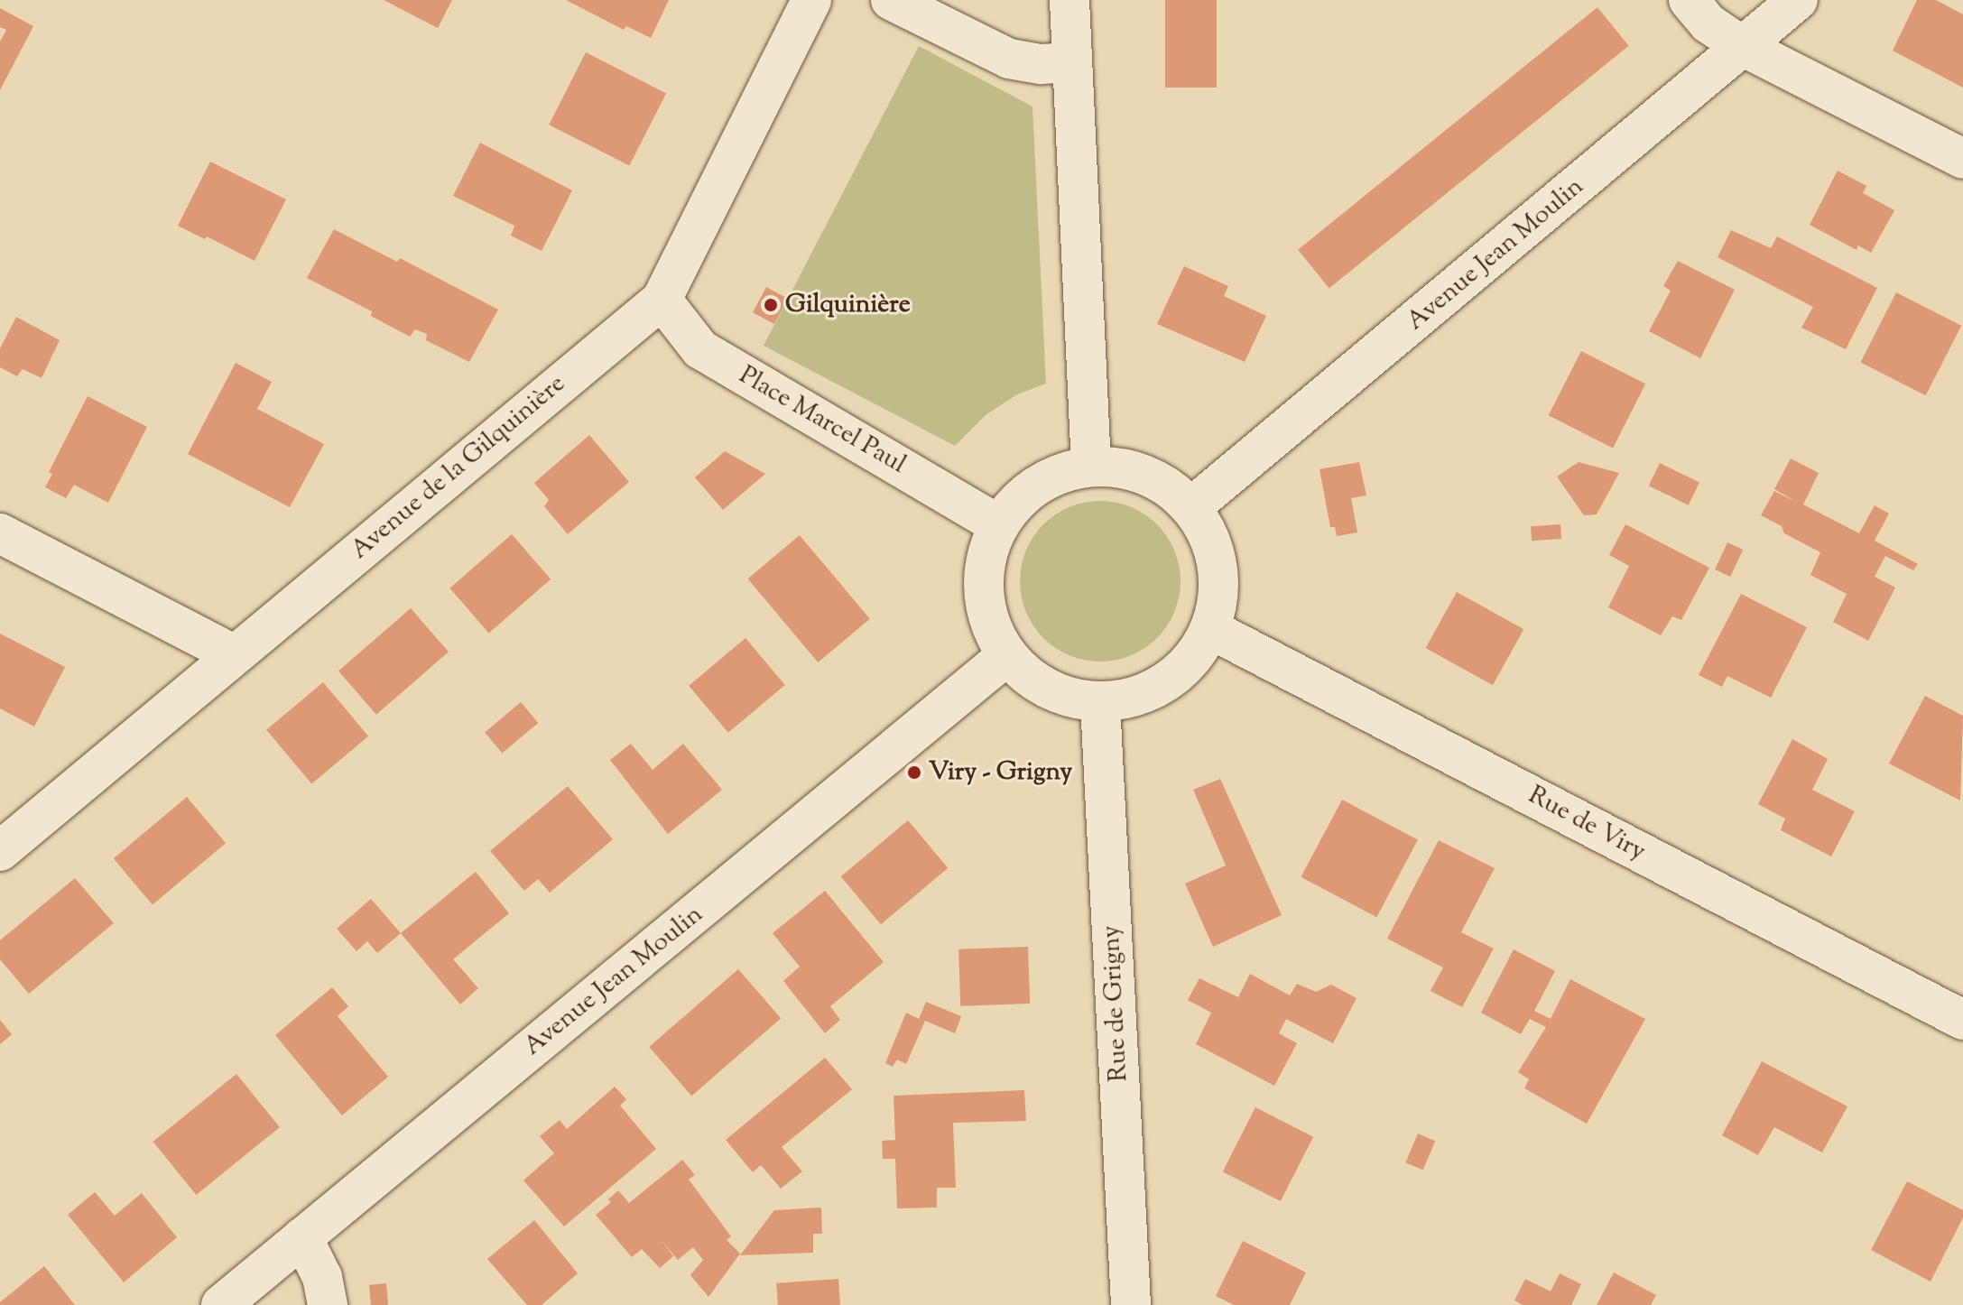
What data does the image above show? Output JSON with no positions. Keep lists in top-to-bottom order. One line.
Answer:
{"streets":{"street":["Avenue Jean Moulin","Place Marcel Paul","Avenue de la Gilquinière","Rue de Viry","Rue de Grigny"]},"crossings":[["Avenue Jean Moulin","Place Marcel Paul"],["Avenue Jean Moulin","Rue de Viry"],["Avenue Jean Moulin","Rue de Grigny"],["Place Marcel Paul","Avenue de la Gilquinière"],["Place Marcel Paul","Rue de Viry"],["Place Marcel Paul","Rue de Grigny"],["Rue de Viry","Rue de Grigny"]],"places":["Gilquinière","Viry - Grigny"]}
